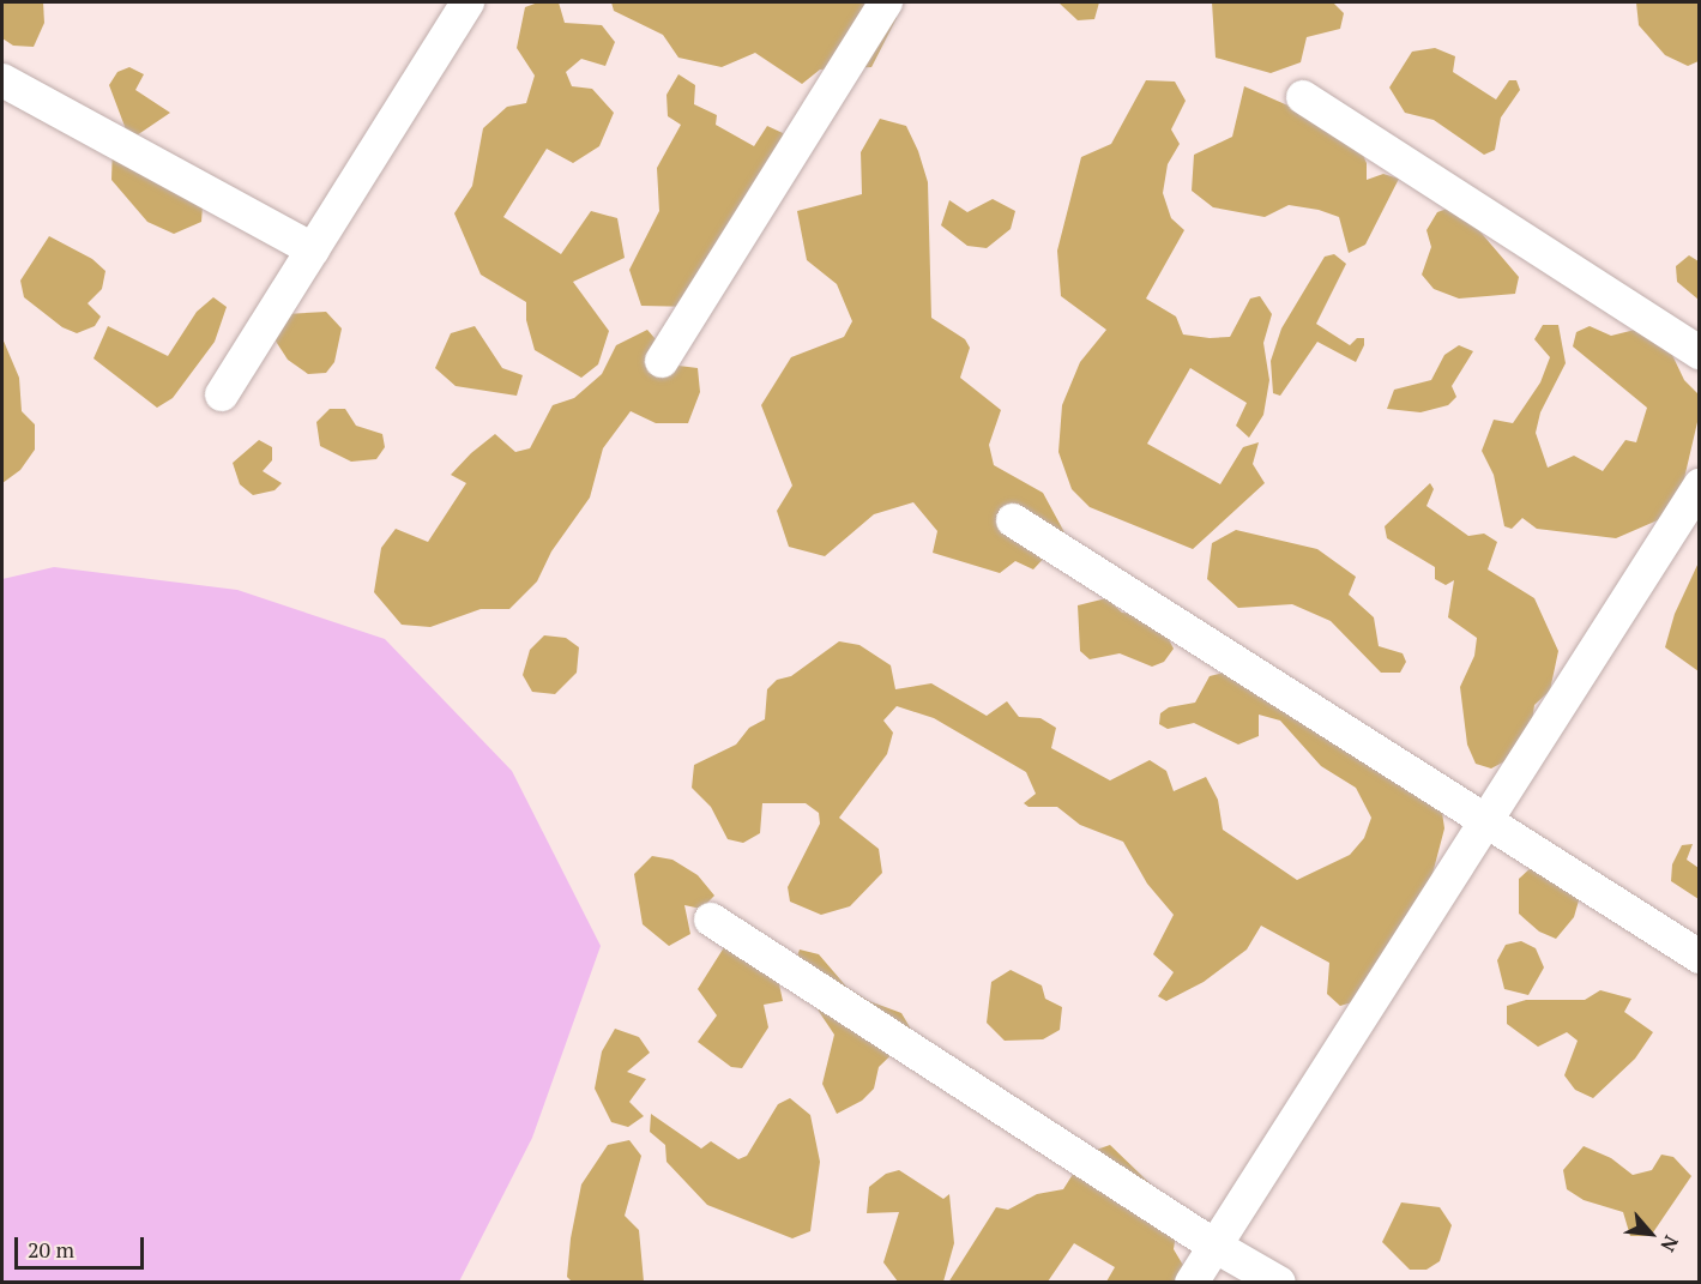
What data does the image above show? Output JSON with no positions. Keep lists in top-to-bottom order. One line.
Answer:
{"scale_bar":"20 m","north":"bottom right"}
